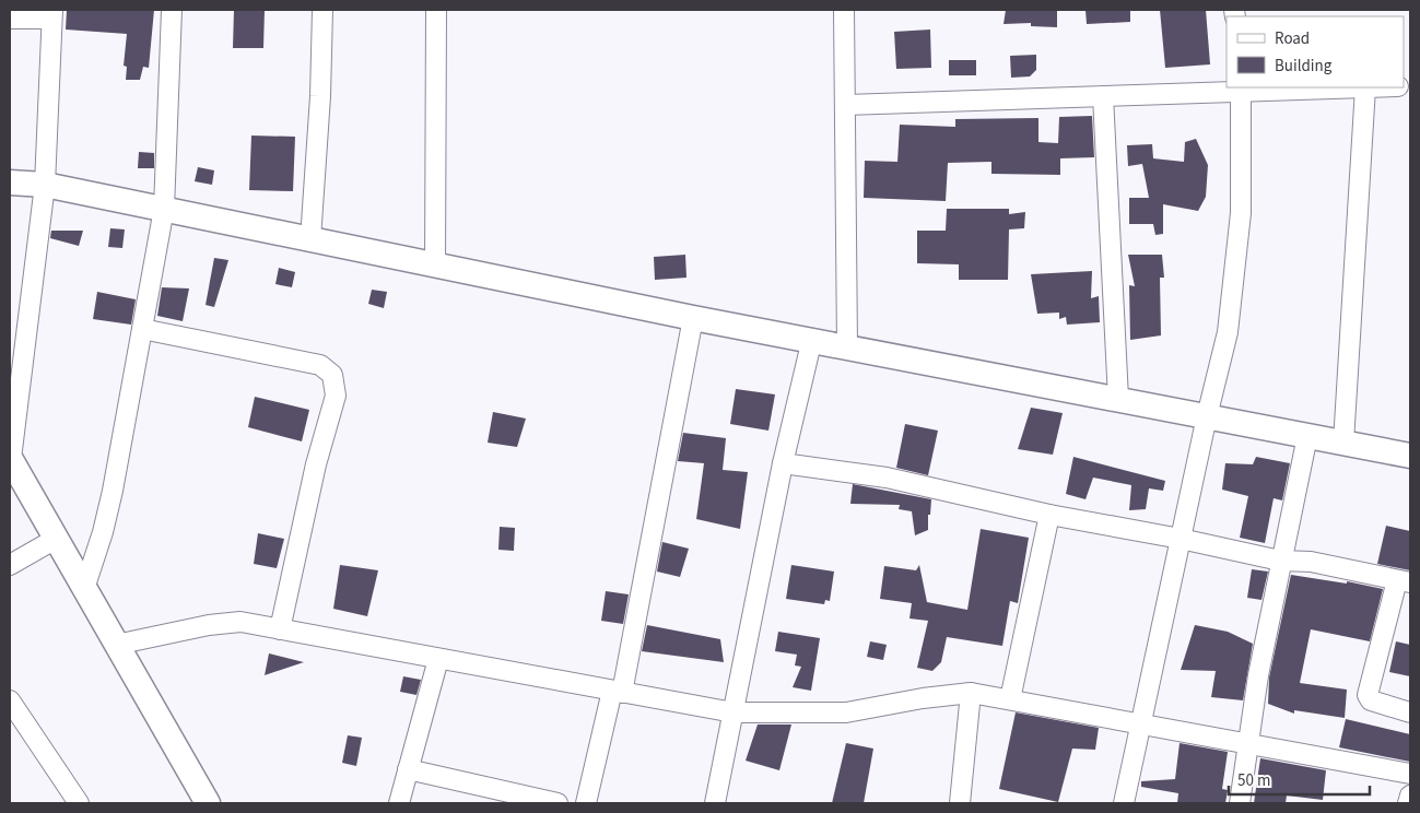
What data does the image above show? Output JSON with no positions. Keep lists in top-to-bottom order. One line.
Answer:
{"legend":["Road","Building"],"scale_bar":"50 m"}
